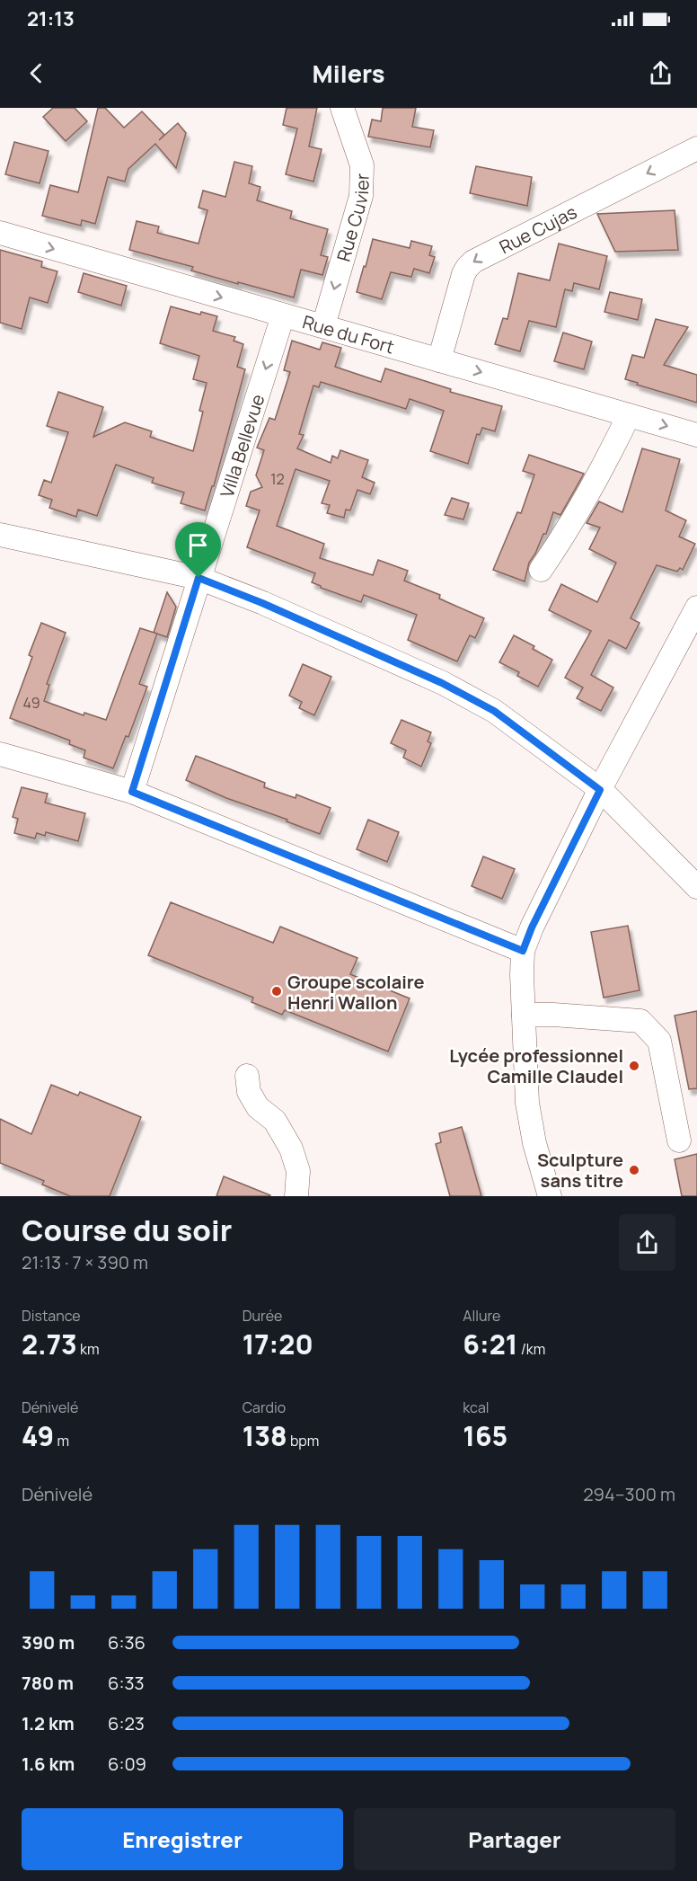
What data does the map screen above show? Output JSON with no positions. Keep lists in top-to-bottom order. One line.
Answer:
{"streets":{"street":["Rue Cuvier","Rue Cujas","Rue du Fort","Villa Bellevue"]},"crossings":[["Rue Cuvier","Rue du Fort"],["Rue Cujas","Rue du Fort"],["Rue du Fort","Villa Bellevue"]],"one_way":["Rue Cuvier","Rue Cujas","Rue du Fort","Villa Bellevue"],"places":["Groupe scolaire Henri Wallon","Lycée professionnel Camille Claudel","Sculpture sans titre"],"house_numbers":["12","49"],"page":{"status":"21:13","header":"Milers","heading":["Course du soir","21:13 · 7 × 390 m"],"stats":[["Distance","2.73 km"],["Durée","17:20"],["Allure","6:21 /km"],["Dénivelé","49 m"],["Cardio","138 bpm"],["kcal","165"]],"chart":["Dénivelé","294–300 m"],"list":[{"name":"390 m","note":"6:36"},{"name":"780 m","note":"6:33"},{"name":"1.2 km","note":"6:23"},{"name":"1.6 km","note":"6:09"}],"buttons":["Enregistrer","Partager"]}}
